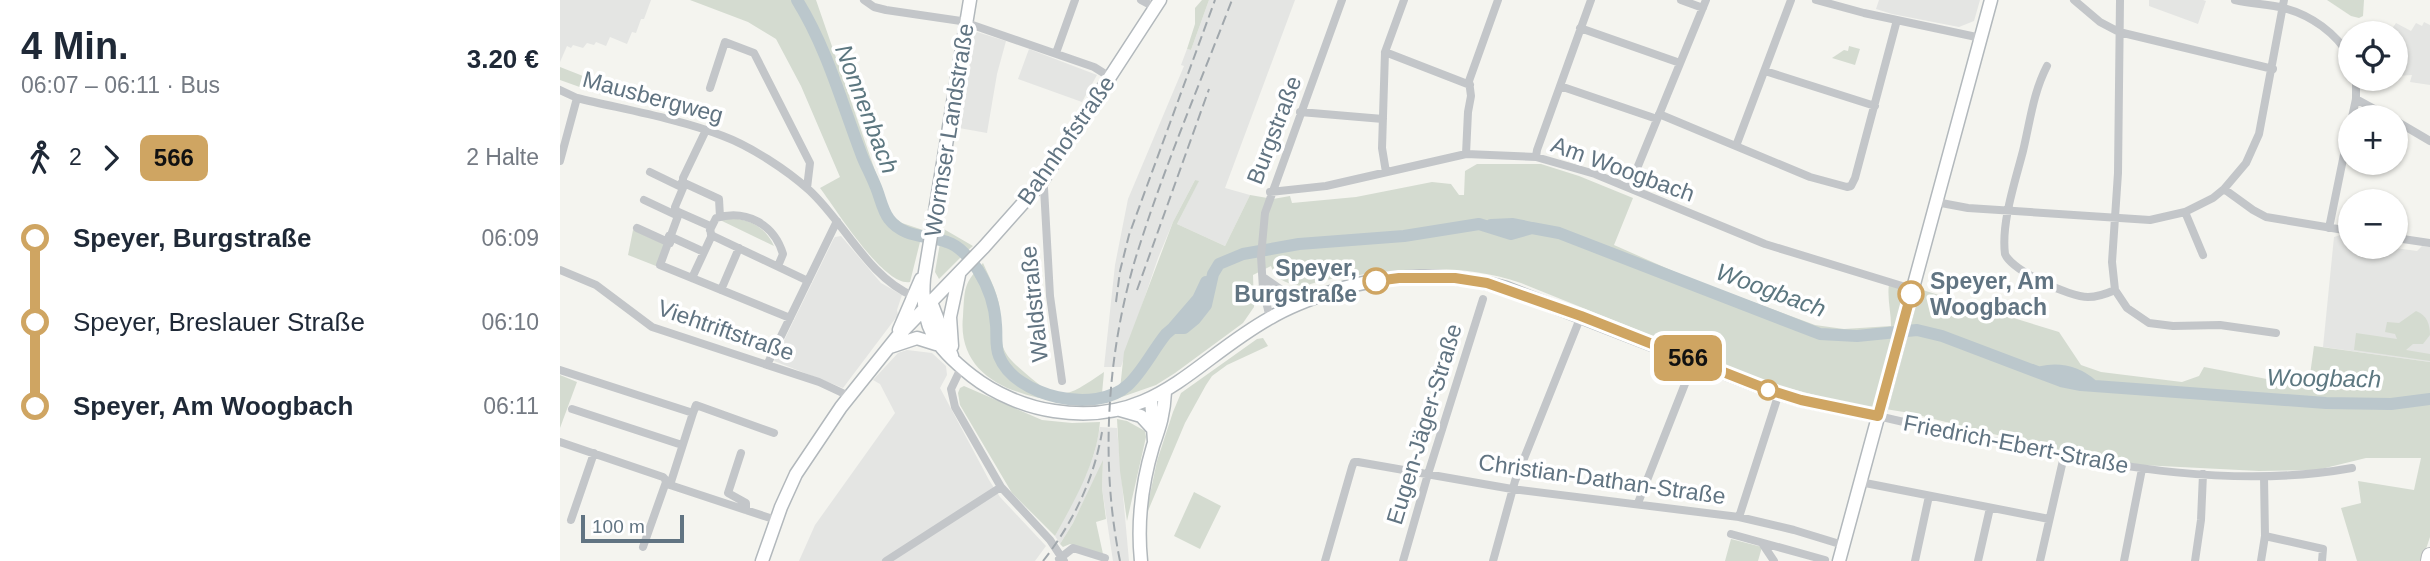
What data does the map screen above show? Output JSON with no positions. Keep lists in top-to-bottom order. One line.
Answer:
{"streets":{"main road":["Wormser Landstraße","Bahnhofstraße","Friedrich-Ebert-Straße"],"street":["Mausbergweg","Burgstraße","Am Woogbach","Waldstraße","Viehtriftstraße","Eugen-Jäger-Straße","Christian-Dathan-Straße"]},"crossings":[["Wormser Landstraße","Bahnhofstraße"],["Wormser Landstraße","Friedrich-Ebert-Straße"],["Burgstraße","Am Woogbach"],["Burgstraße","Friedrich-Ebert-Straße"],["Bahnhofstraße","Waldstraße"],["Bahnhofstraße","Friedrich-Ebert-Straße"],["Eugen-Jäger-Straße","Christian-Dathan-Straße"]],"water":["Nonnenbach","Woogbach"],"places":["Speyer, Burgstraße","Speyer, Am Woogbach"],"lines":["bus line 566"],"scale_bar":"100 m","page":{"heading":["4 Min.","06:07 – 06:11 · Bus","3.20 €"],"on_map":"566","map_buttons":["+","−"],"legs":["2","566","2 Halte"],"list":[{"name":"Speyer, Burgstraße","value":"06:09"},{"name":"Speyer, Breslauer Straße","value":"06:10"},{"name":"Speyer, Am Woogbach","value":"06:11"}],"scale":"100 m"}}
